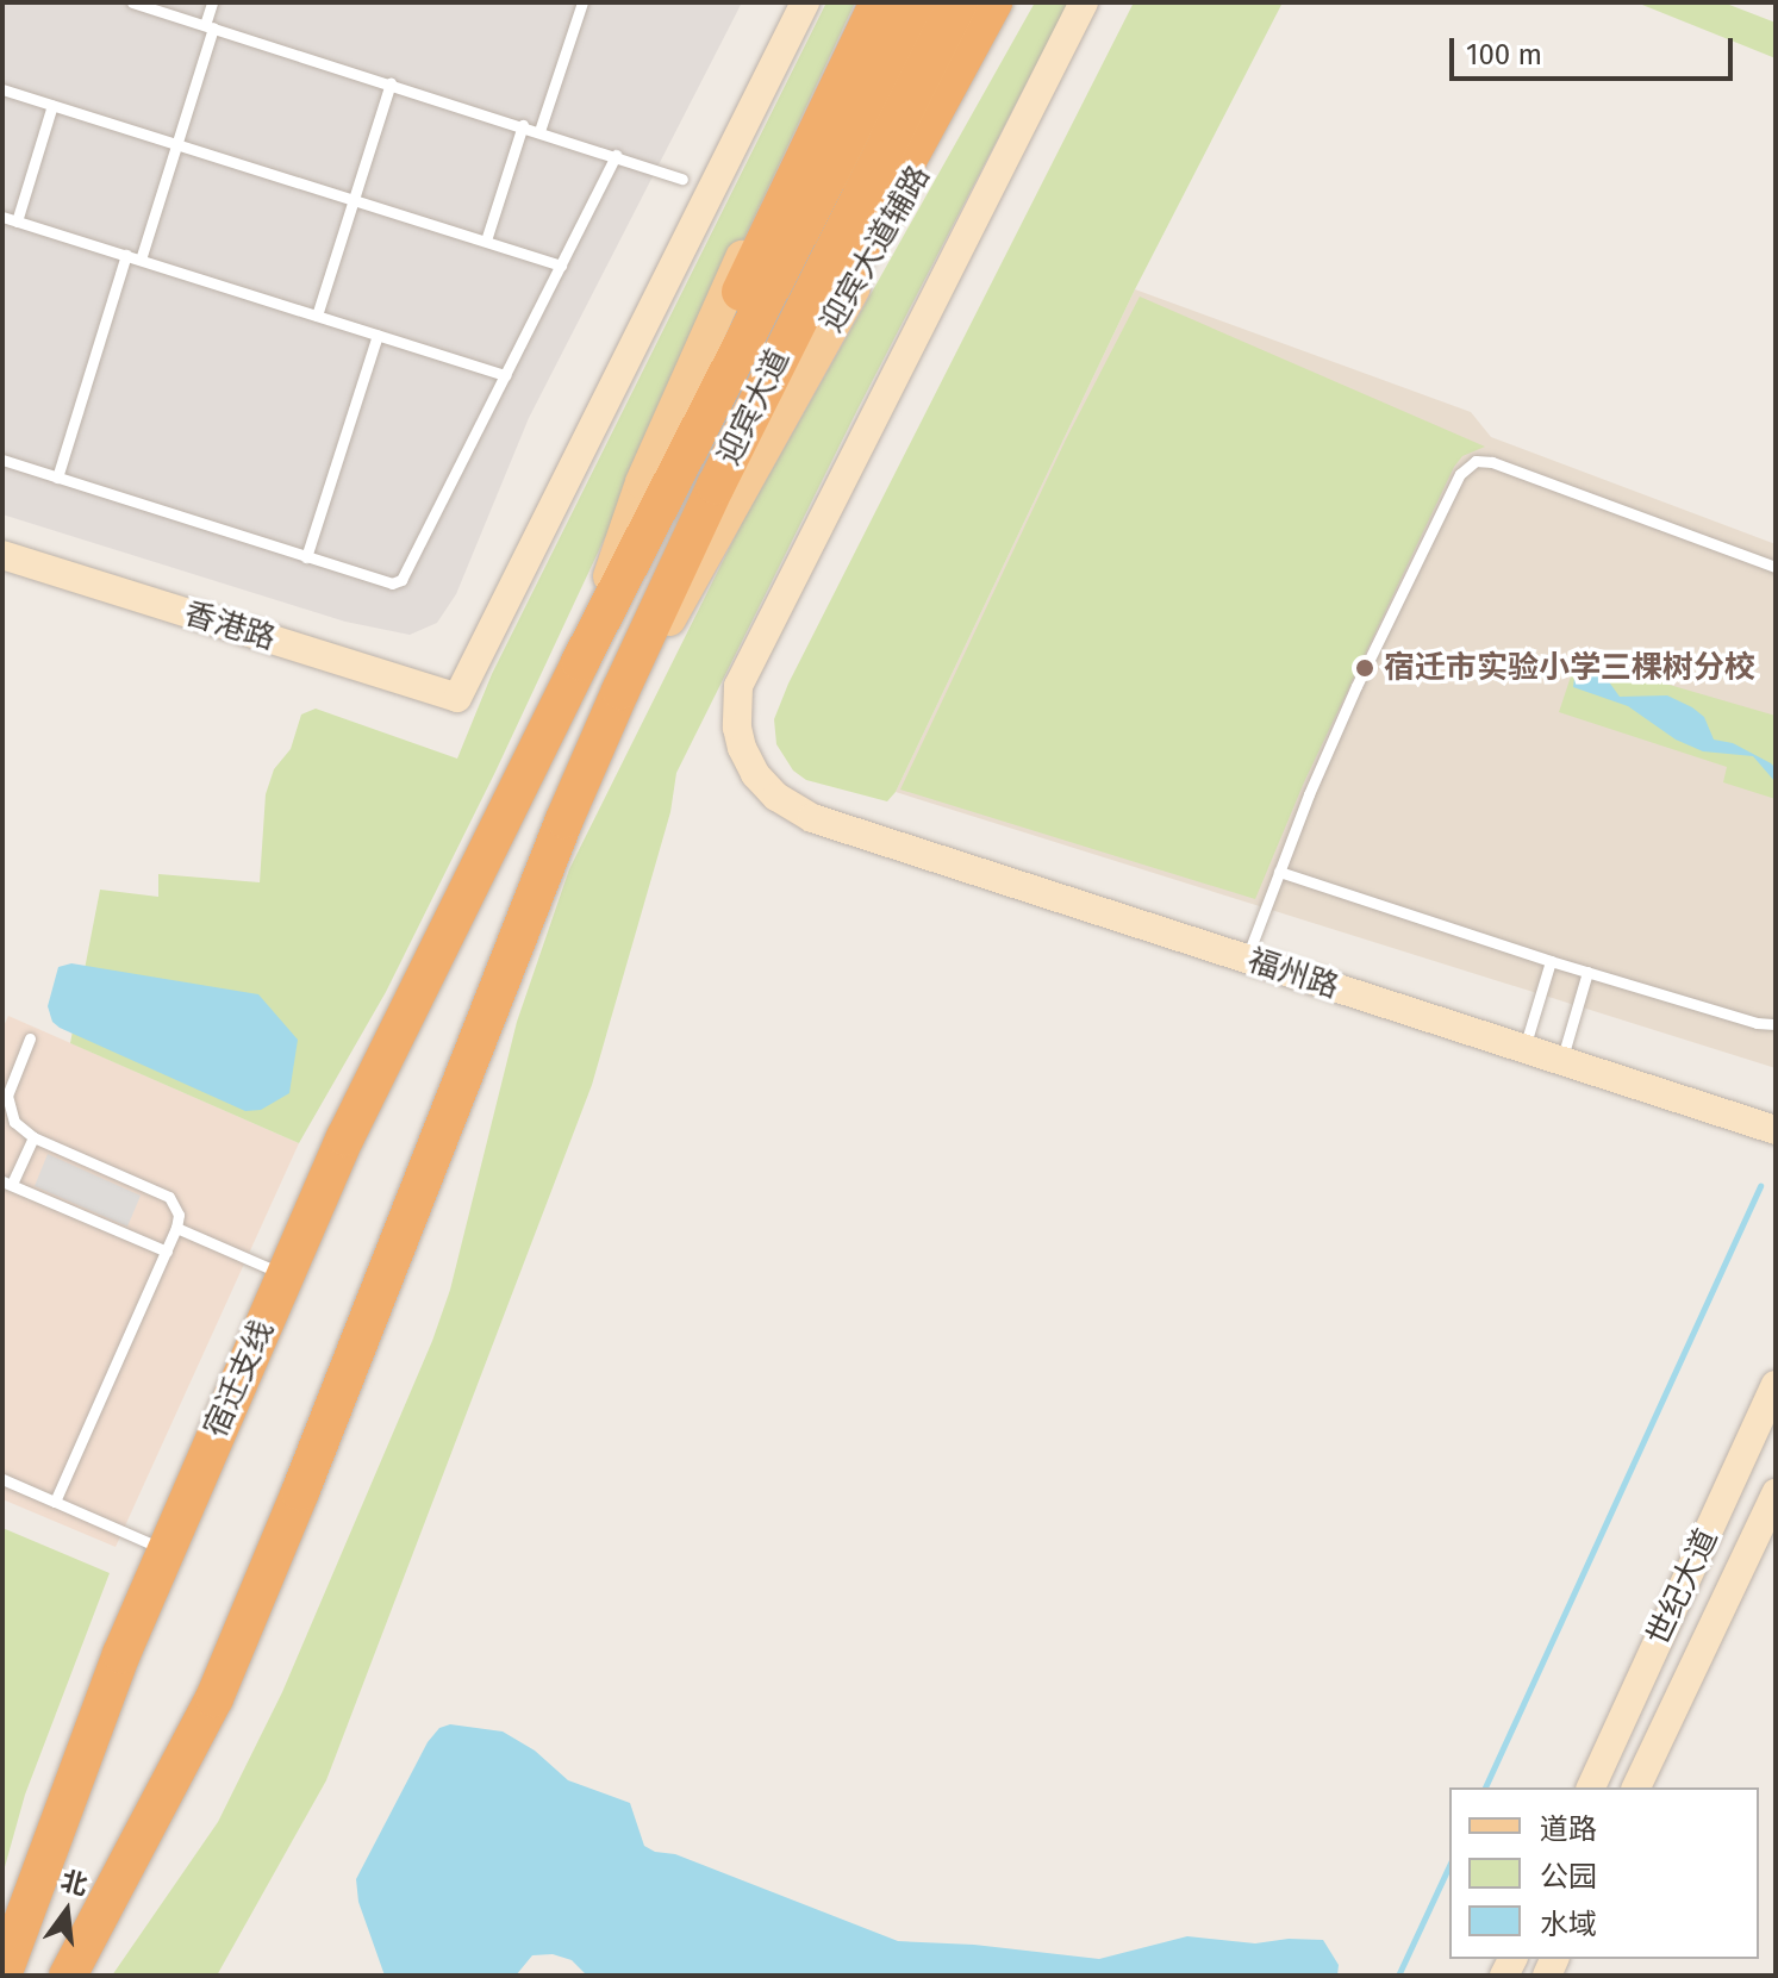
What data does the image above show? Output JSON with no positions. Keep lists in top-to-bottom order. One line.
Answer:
{"streets":{"highway":["迎宾大道","宿迁支线"],"main road":["迎宾大道辅路"],"street":["香港路","福州路","世纪大道"]},"crossings":[["迎宾大道辅路","迎宾大道"],["迎宾大道","宿迁支线"]],"places":["宿迁市实验小学三棵树分校"],"legend":["道路","公园","水域"],"scale_bar":"100 m","north":"top"}
